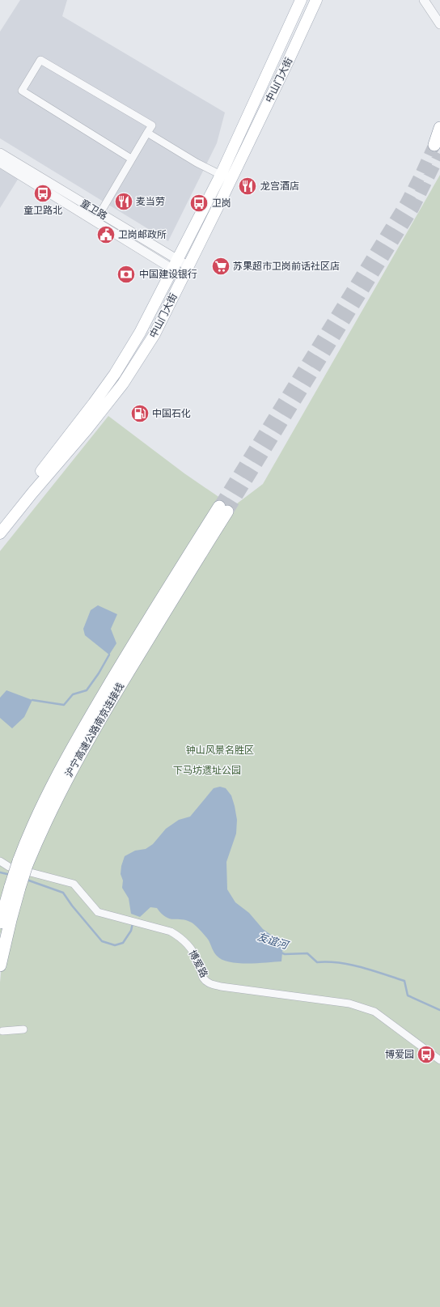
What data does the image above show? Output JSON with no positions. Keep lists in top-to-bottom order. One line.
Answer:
{"streets":{"highway":["沪宁高速公路南京连接线"],"main road":["中山门大街"],"street":["童卫路","博爱路"]},"crossings":[["中山门大街","童卫路"]],"water":["友谊河"],"parks":["钟山风景名胜区","下马坊遗址公园"],"places":{"restaurant":["龙宫酒店","麦当劳"],"bus stop":["童卫路北","卫岗","博爱园"],"public building":["卫岗邮政所"],"supermarket":["苏果超市卫岗前话社区店"],"bank":["中国建设银行"],"fuel station":["中国石化"]}}
